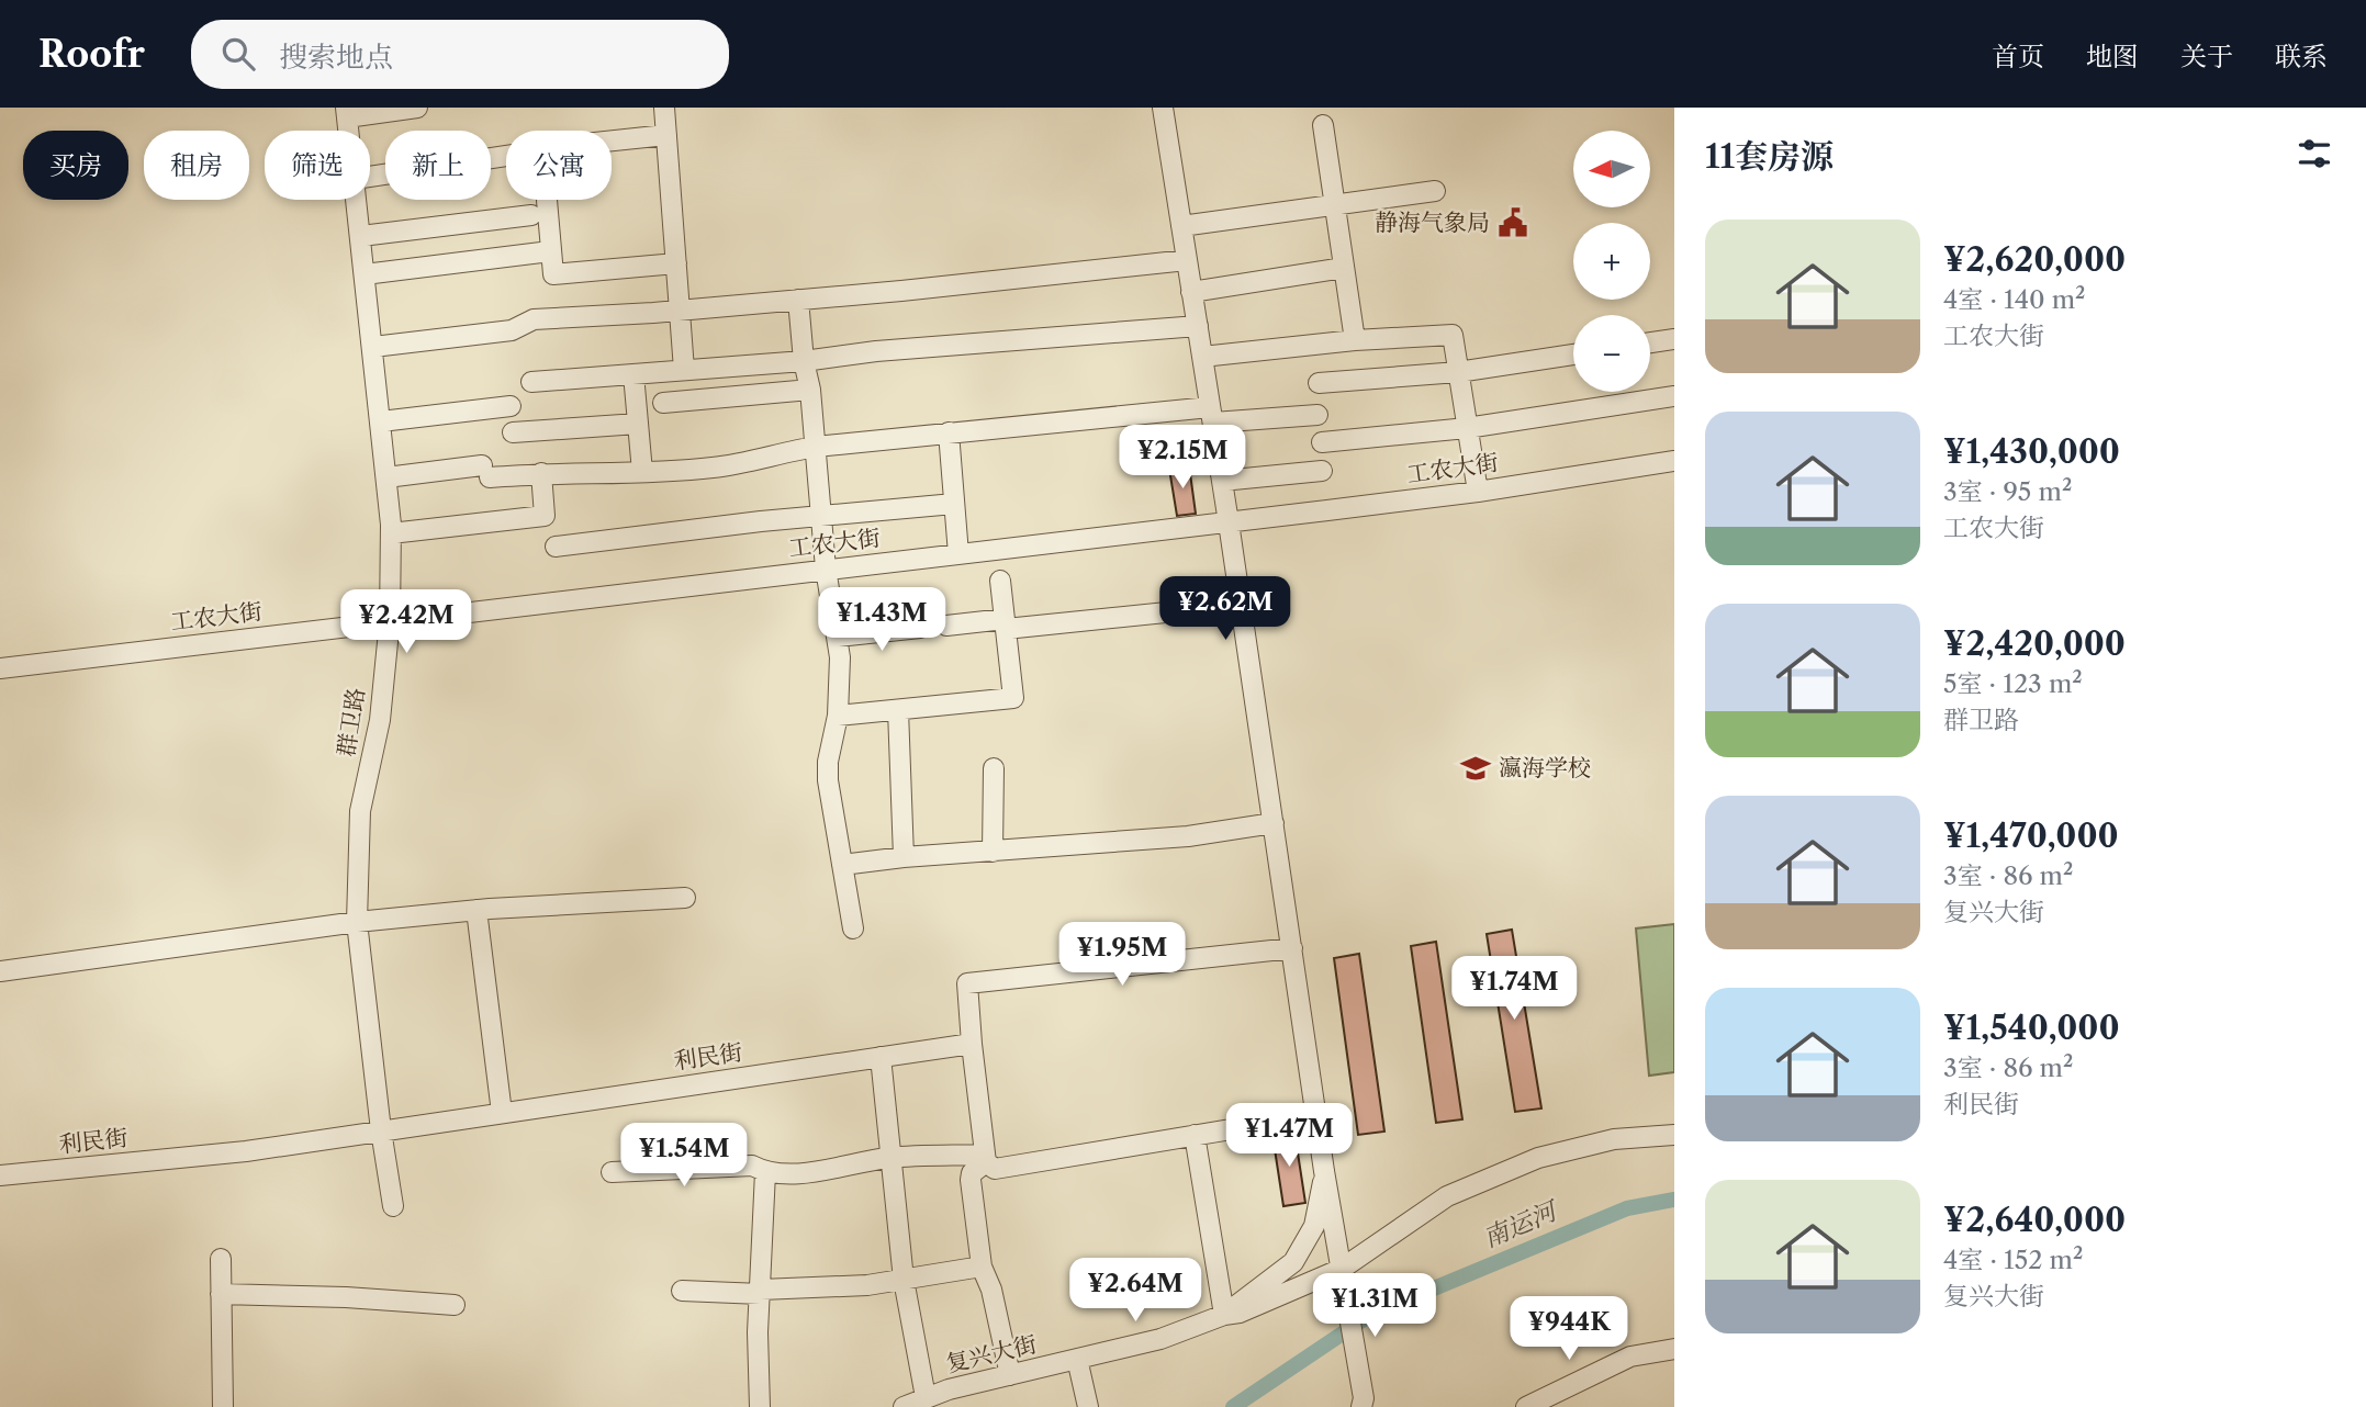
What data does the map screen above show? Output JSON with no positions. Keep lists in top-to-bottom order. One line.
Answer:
{"streets":{"street":["工农大街","群卫路","利民街","复兴大街"]},"crossings":[["工农大街","群卫路"],["群卫路","利民街"]],"water":["南运河"],"places":{"public building":["静海气象局"],"school or university":["瀛海学校"]},"north":"left","page":{"header":"Roofr","search":"搜索地点","nav":["首页","地图","关于","联系"],"heading":"11套房源","map_buttons":["+","−"],"chip":["买房","租房","筛选","新上","公寓"],"list":[{"name":"¥2,620,000","note":"4室 · 140 m² · 工农大街"},{"name":"¥1,430,000","note":"3室 · 95 m² · 工农大街"},{"name":"¥2,420,000","note":"5室 · 123 m² · 群卫路"},{"name":"¥1,470,000","note":"3室 · 86 m² · 复兴大街"},{"name":"¥1,540,000","note":"3室 · 86 m² · 利民街"},{"name":"¥2,640,000","note":"4室 · 152 m² · 复兴大街"}],"price":["¥2.15M","¥2.62M","¥1.43M","¥2.42M","¥1.95M","¥1.74M","¥1.47M","¥1.54M","¥2.64M","¥1.31M","¥944K"]}}
